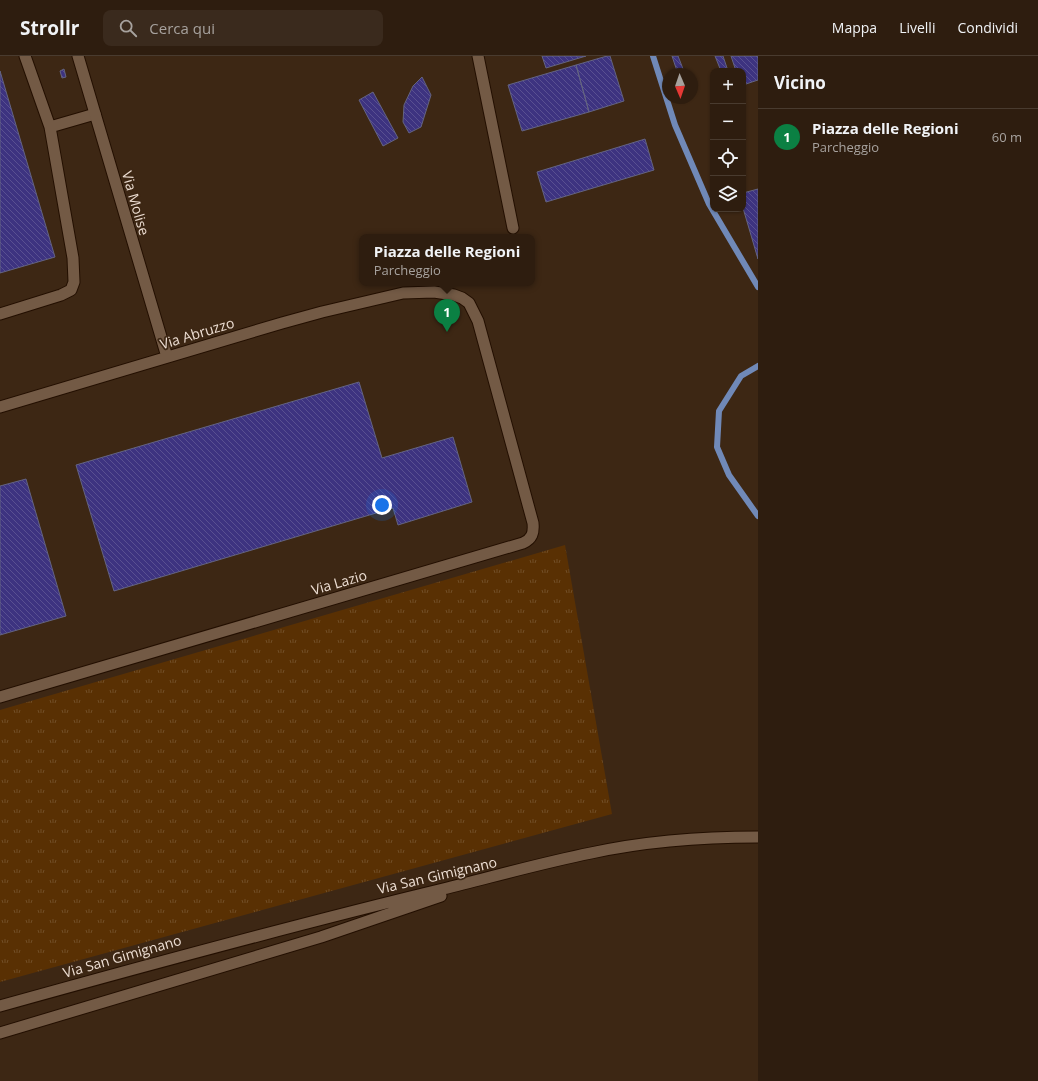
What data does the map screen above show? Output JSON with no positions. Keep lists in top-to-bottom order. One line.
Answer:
{"streets":{"street":["Via Molise","Via Abruzzo","Via Lazio","Via San Gimignano"]},"crossings":[["Via Molise","Via Abruzzo"],["Via Abruzzo","Via Lazio"]],"north":"bottom","page":{"header":"Strollr","search":"Cerca qui","nav":["Mappa","Livelli","Condividi"],"heading":"Vicino","map_buttons":["+","−"],"list":[{"mark":"1","name":"Piazza delle Regioni","note":"Parcheggio","value":"60 m"}],"popup":["Piazza delle Regioni","Parcheggio"],"pins":"1"}}
